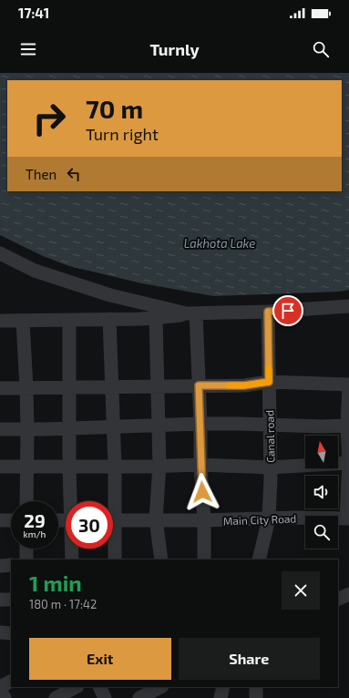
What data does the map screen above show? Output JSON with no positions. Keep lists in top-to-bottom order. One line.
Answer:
{"streets":{"street":["Canal road","Main City Road"]},"crossings":[["Canal road","Main City Road"]],"water":["Lakhota Lake"],"north":"top","page":{"status":"17:41","header":"Turnly","turn":["70 m","Turn right"],"then":"Then","speed":"29 km/h","limit":"30","heading":["1 min","180 m · 17:42"],"buttons":["Exit","Share"]}}
